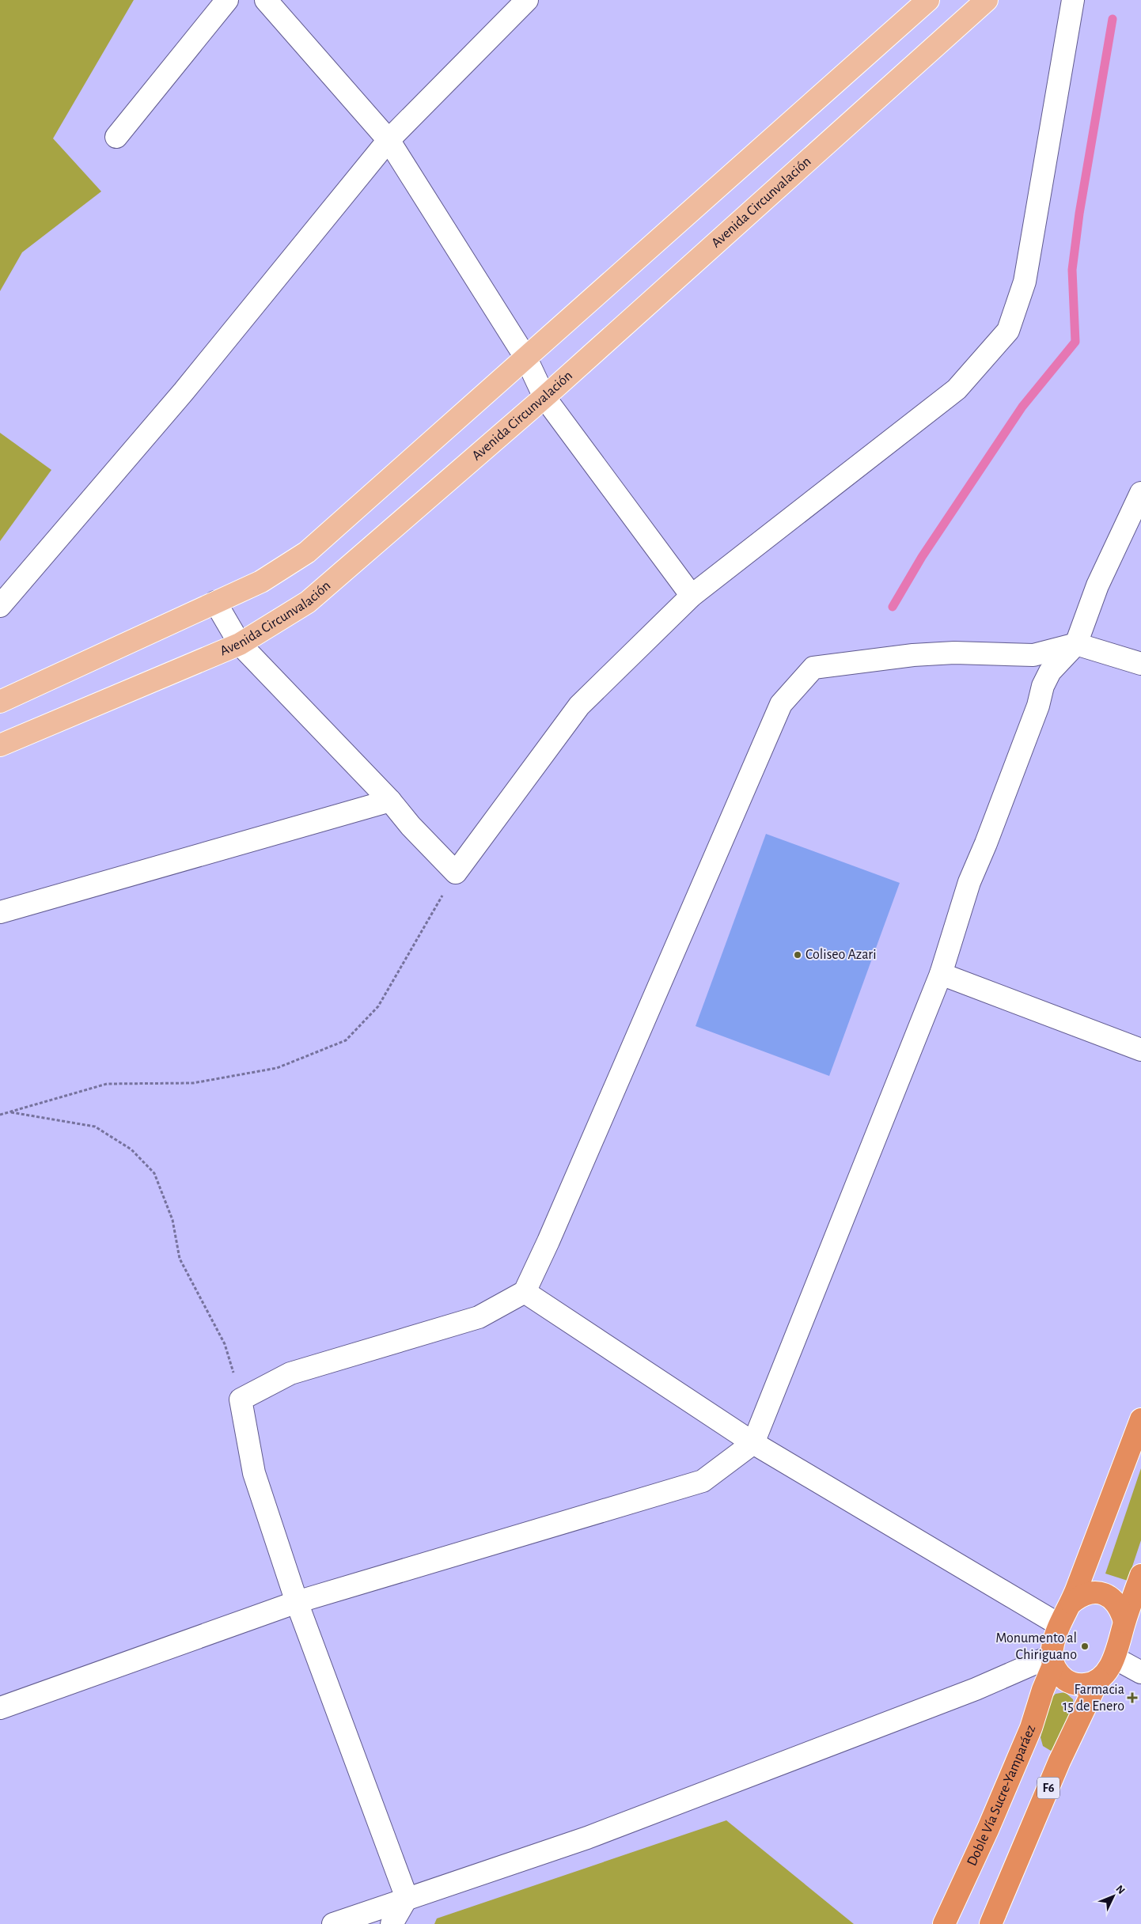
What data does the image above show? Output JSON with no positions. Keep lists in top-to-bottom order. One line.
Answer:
{"streets":{"highway":["F6","Doble Vía Sucre-Yamparáez"],"main road":["Avenida Circunvalación"]},"crossings":[["F6","Doble Vía Sucre-Yamparáez"]],"places":{"other":["Coliseo Azari","Monumento al Chiriguano"],"health":["Farmacia 15 de Enero"]},"north":"top right"}
